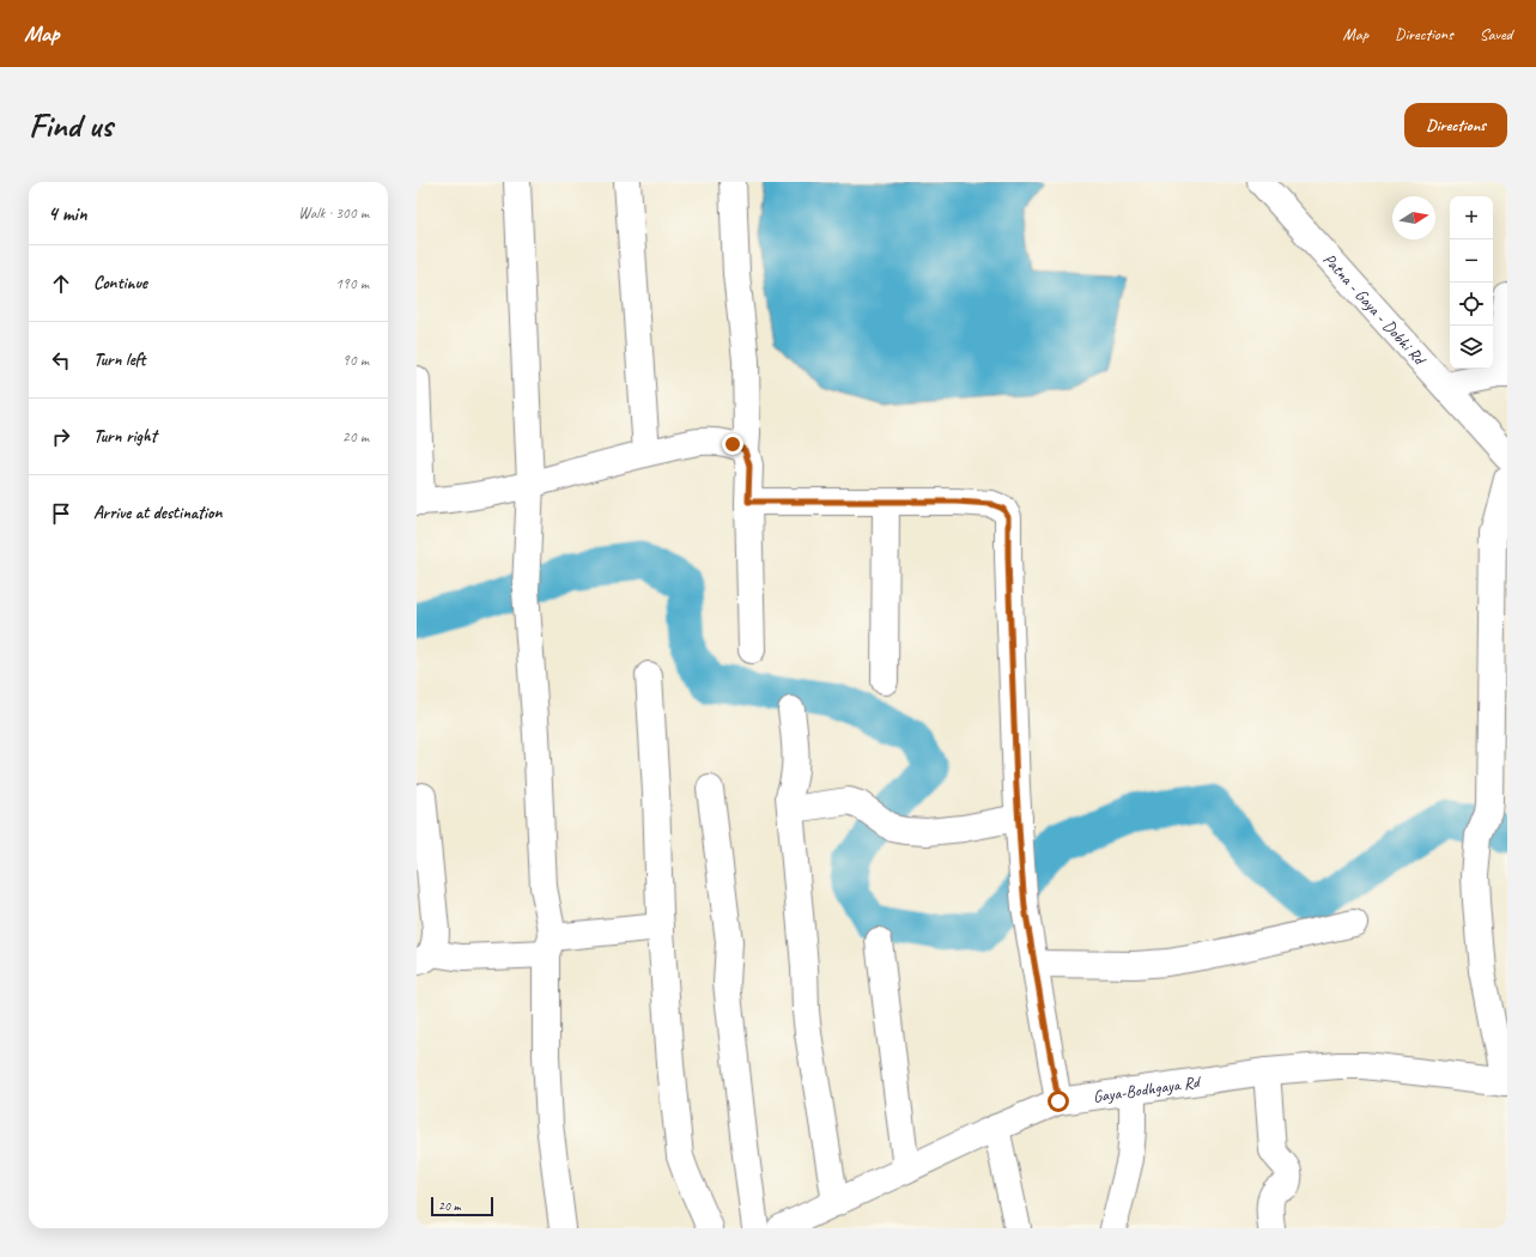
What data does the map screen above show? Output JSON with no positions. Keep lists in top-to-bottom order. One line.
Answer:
{"streets":{"street":["Patna - Gaya - Dobhi Rd","Gaya-Bodhgaya Rd"]},"scale_bar":"20 m","north":"right","page":{"header":"Map","nav":["Map","Directions","Saved"],"buttons":"Directions","title":"Find us","heading":["4 min","Walk · 300 m"],"map_buttons":["+","−"],"list":[["Continue","190 m"],["Turn left","90 m"],["Turn right","20 m"],"Arrive at destination"],"scale":"20 m"}}
